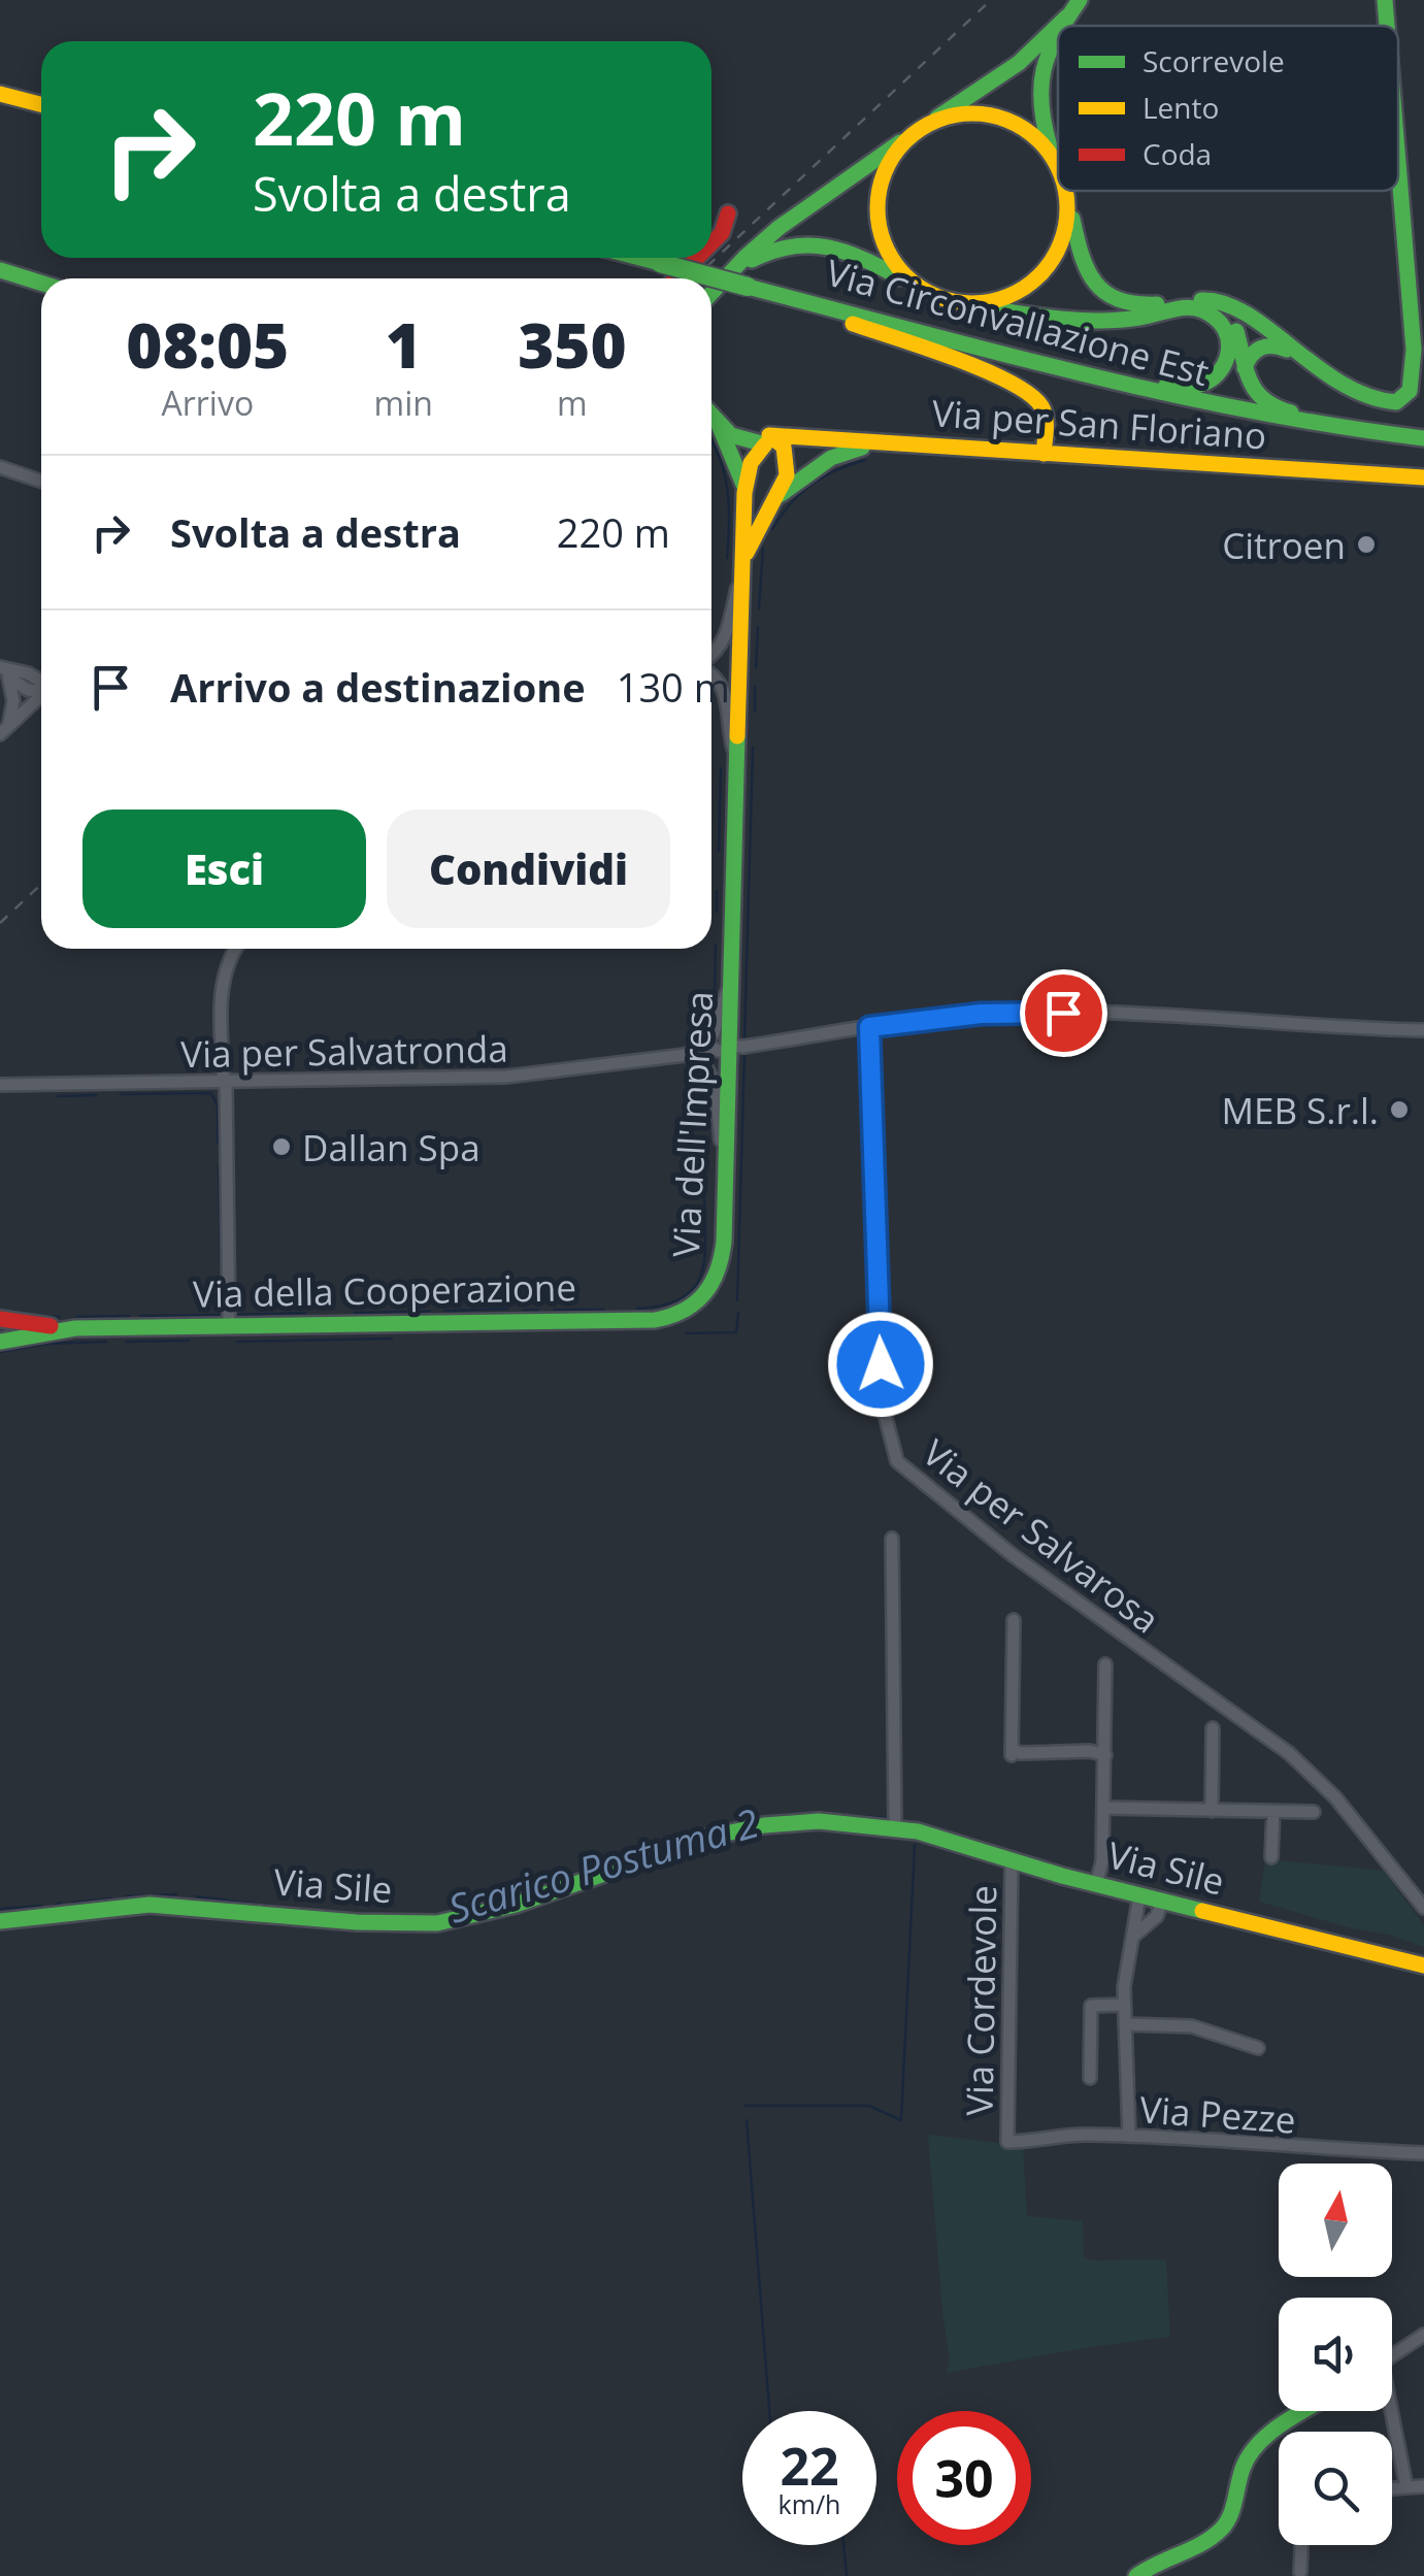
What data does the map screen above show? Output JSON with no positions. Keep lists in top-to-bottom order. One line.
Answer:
{"streets":{"main road":["Via Circonvallazione Est","Via per San Floriano","Via dell'Impresa","Via della Cooperazione","Via Sile"],"street":["Via per Salvatronda","Via per Salvarosa","Via Cordevole","Via Pezze"]},"crossings":[["Via per San Floriano","Via dell'Impresa"],["Via per Salvatronda","Via dell'Impresa"],["Via per Salvatronda","Via per Salvarosa"],["Via dell'Impresa","Via della Cooperazione"],["Via Sile","Via Cordevole"],["Via Cordevole","Via Pezze"]],"water":["Scarico Postuma 2"],"places":["Citroen","MEB S.r.l.","Dallan Spa"],"legend":["Scorrevole","Lento","Coda"],"north":"top","page":{"turn":["220 m","Svolta a destra"],"eta":["08:05","Arrivo","1","min","350","m"],"list":[{"name":"Svolta a destra","value":"220 m"},{"name":"Arrivo a destinazione","value":"130 m"}],"buttons":["Esci","Condividi"],"speed":"22 km/h","limit":"30"}}
